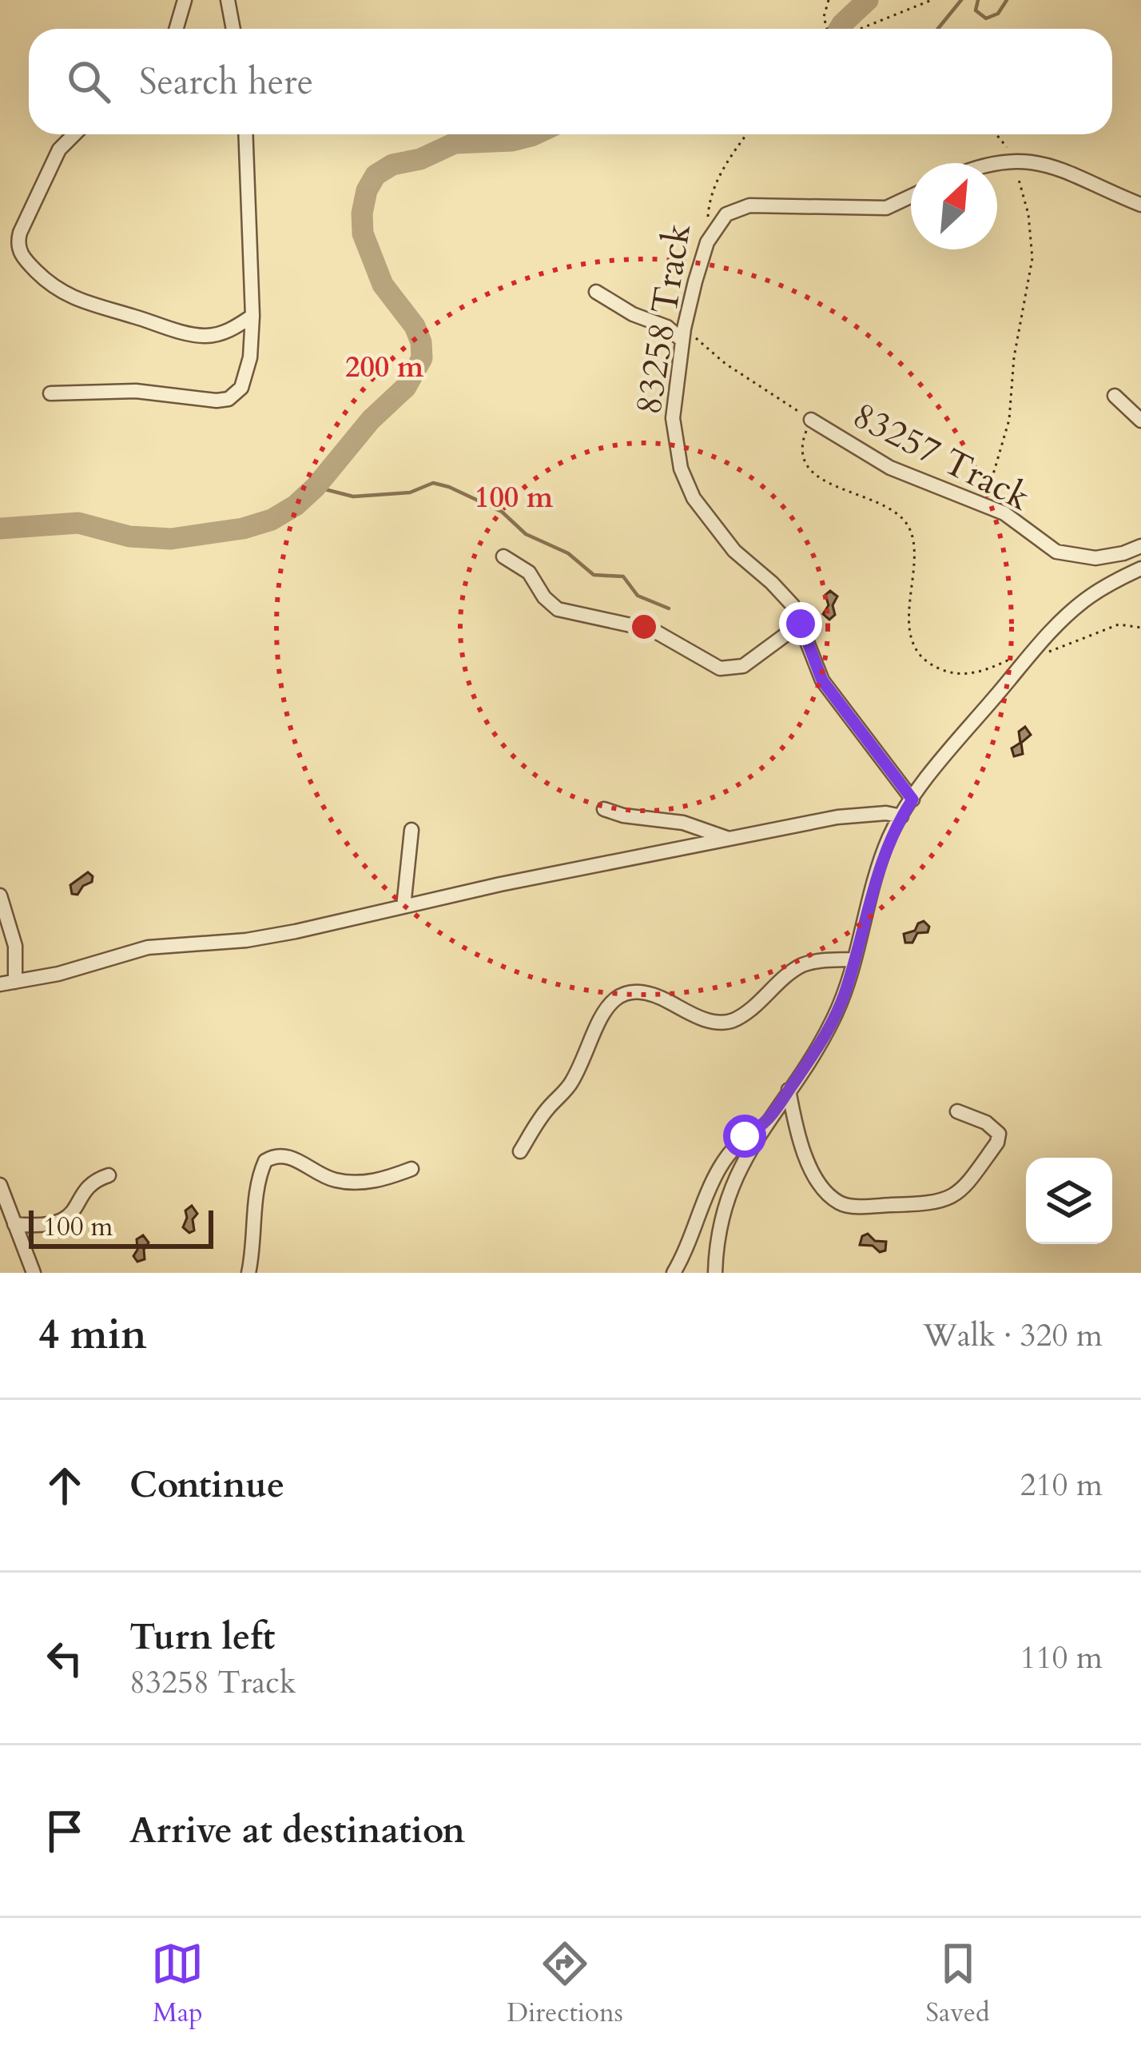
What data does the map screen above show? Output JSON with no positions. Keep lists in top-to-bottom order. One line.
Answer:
{"streets":{"street":["83258 Track","83257 Track"]},"crossings":[["83258 Track","83257 Track"]],"scale_bar":"100 m","north":"top right","page":{"search":"Search here","scale":"100 m","heading":["4 min","Walk · 320 m"],"list":[["Continue","210 m"],["Turn left","83258 Track","110 m"],"Arrive at destination"],"nav":["Map","Directions","Saved"]},"rings":["200 m","100 m"]}
